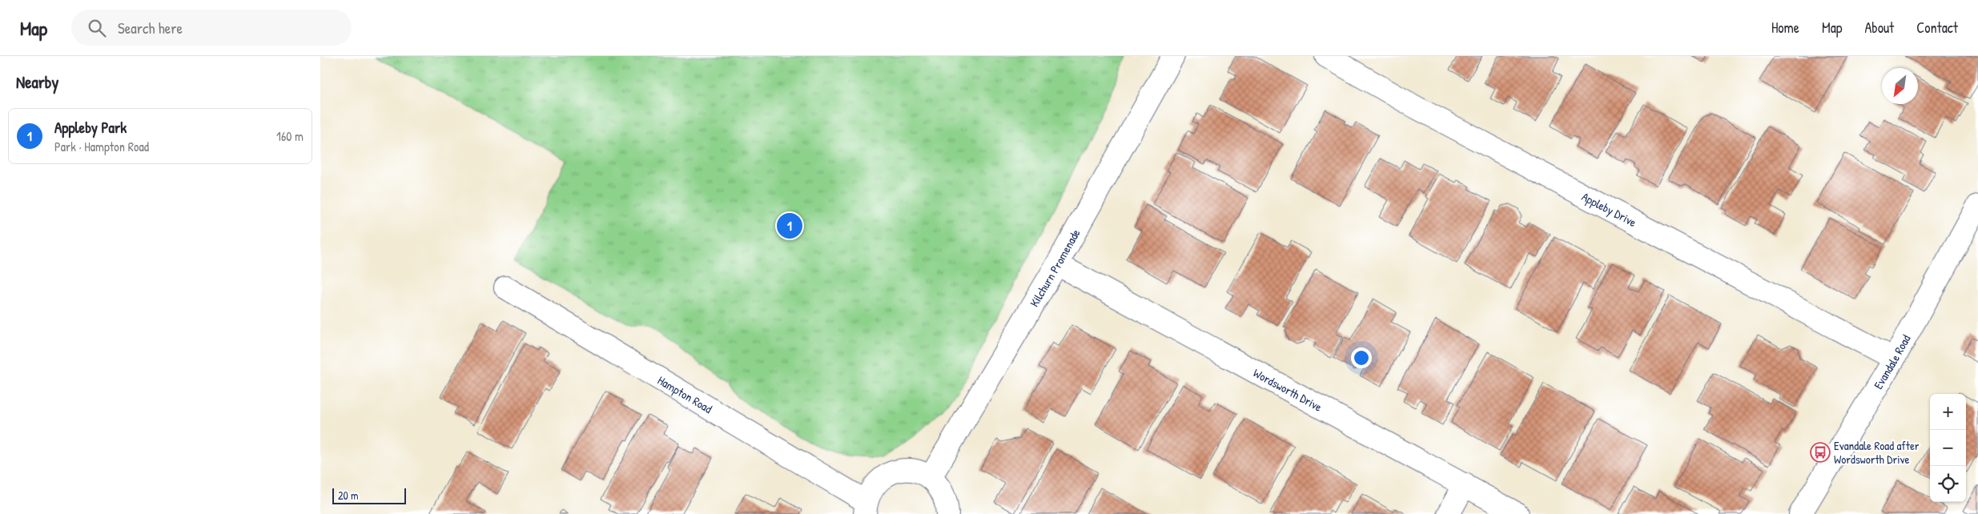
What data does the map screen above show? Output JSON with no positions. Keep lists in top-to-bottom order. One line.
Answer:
{"streets":{"street":["Appleby Drive","Kilchurn Promenade","Evandale Road","Wordsworth Drive","Hampton Road"]},"crossings":[["Appleby Drive","Evandale Road"],["Kilchurn Promenade","Wordsworth Drive"]],"places":{"bus stop":["Evandale Road after Wordsworth Drive"]},"scale_bar":"20 m","north":"bottom left","page":{"header":"Map","search":"Search here","nav":["Home","Map","About","Contact"],"heading":"Nearby","list":[{"mark":"1","name":"Appleby Park","note":"Park · Hampton Road","value":"160 m"}],"pins":"1","map_buttons":["+","−"],"scale":"20 m"}}
